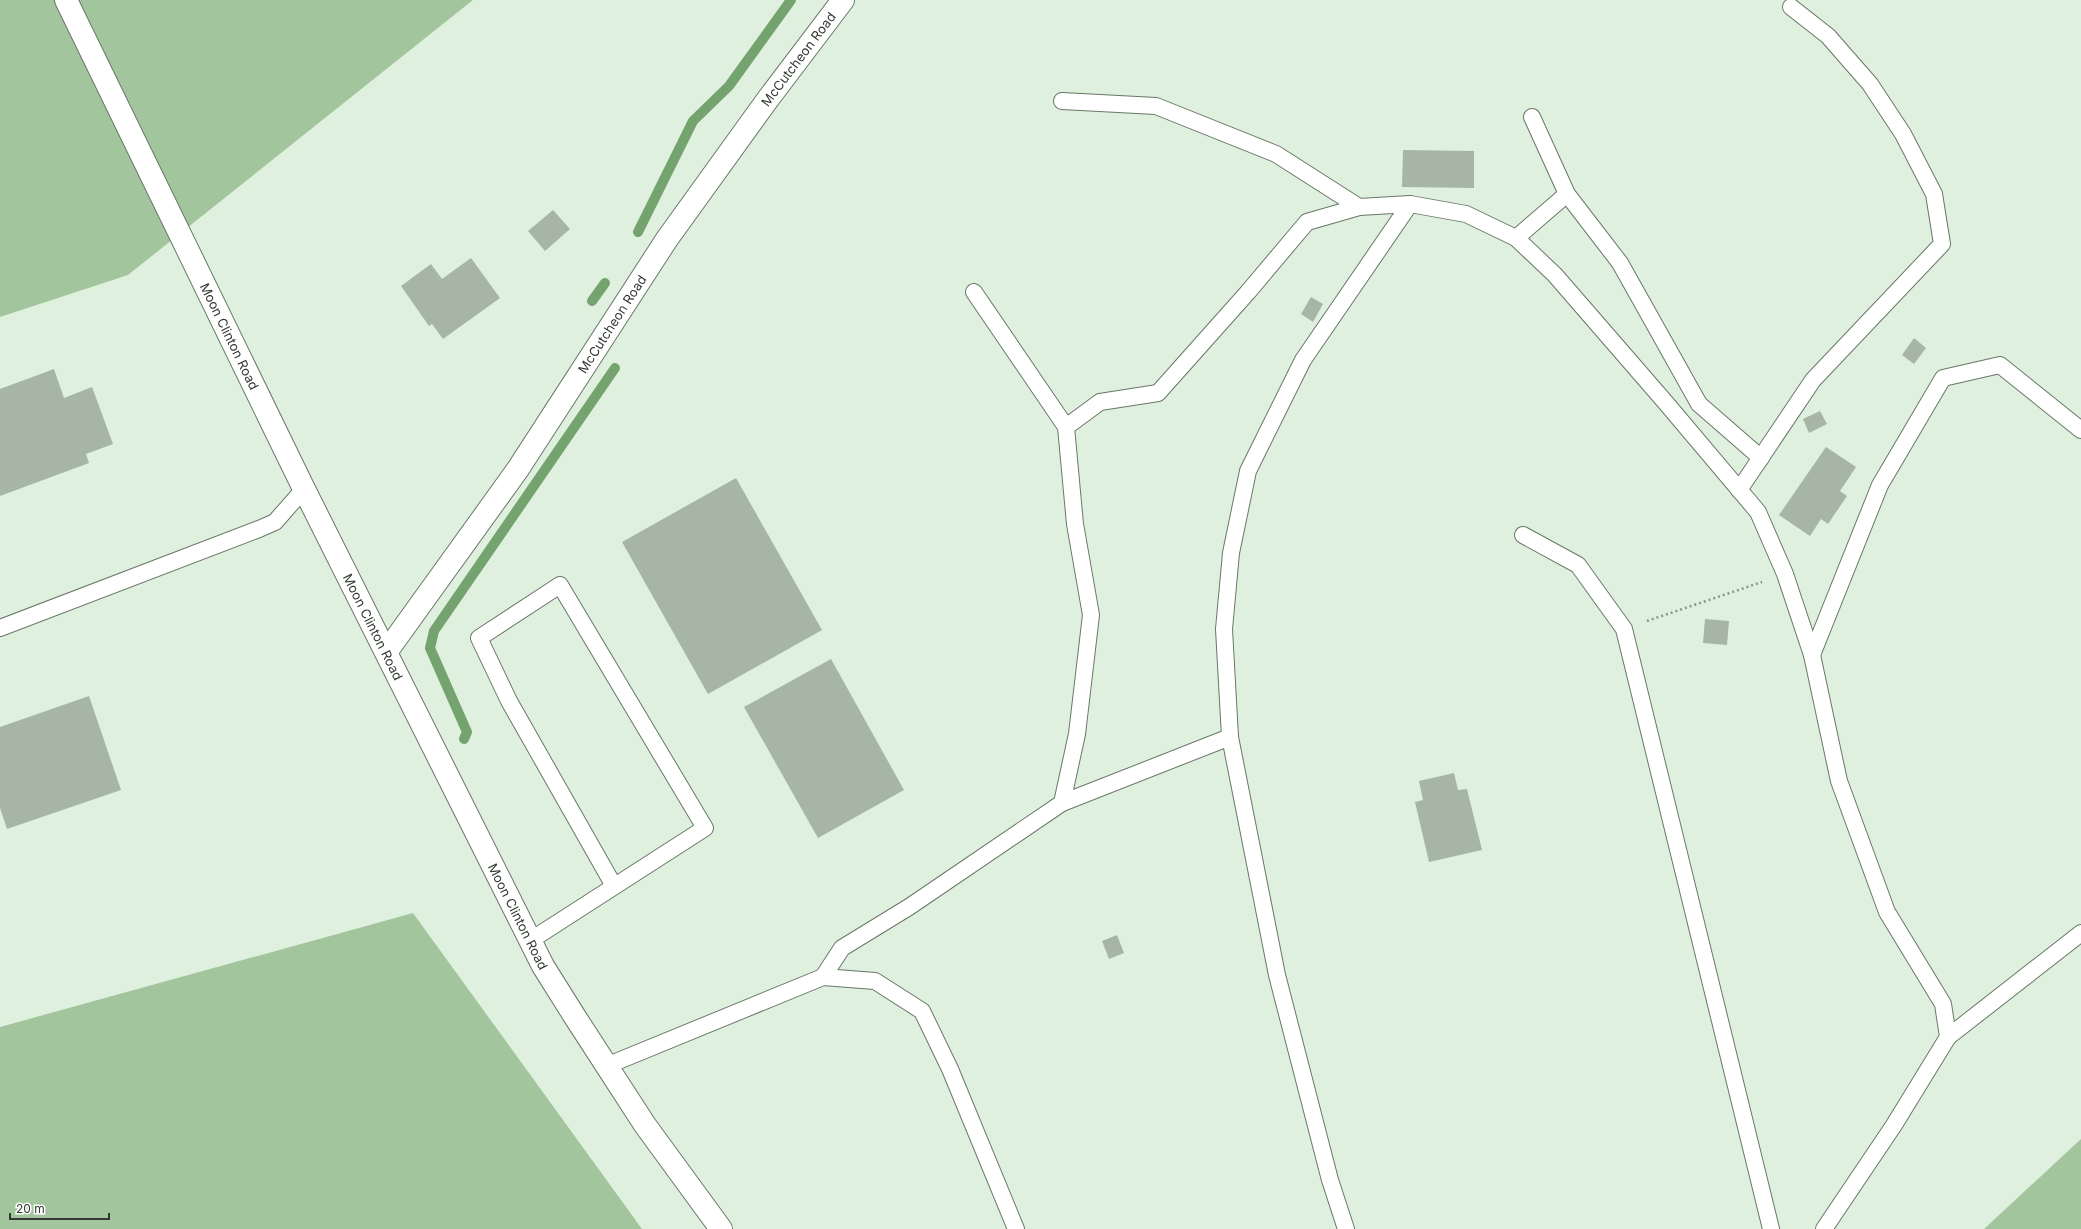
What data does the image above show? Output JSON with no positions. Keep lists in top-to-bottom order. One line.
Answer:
{"streets":{"street":["McCutcheon Road","Moon Clinton Road"]},"crossings":[["McCutcheon Road","Moon Clinton Road"]],"scale_bar":"20 m"}
